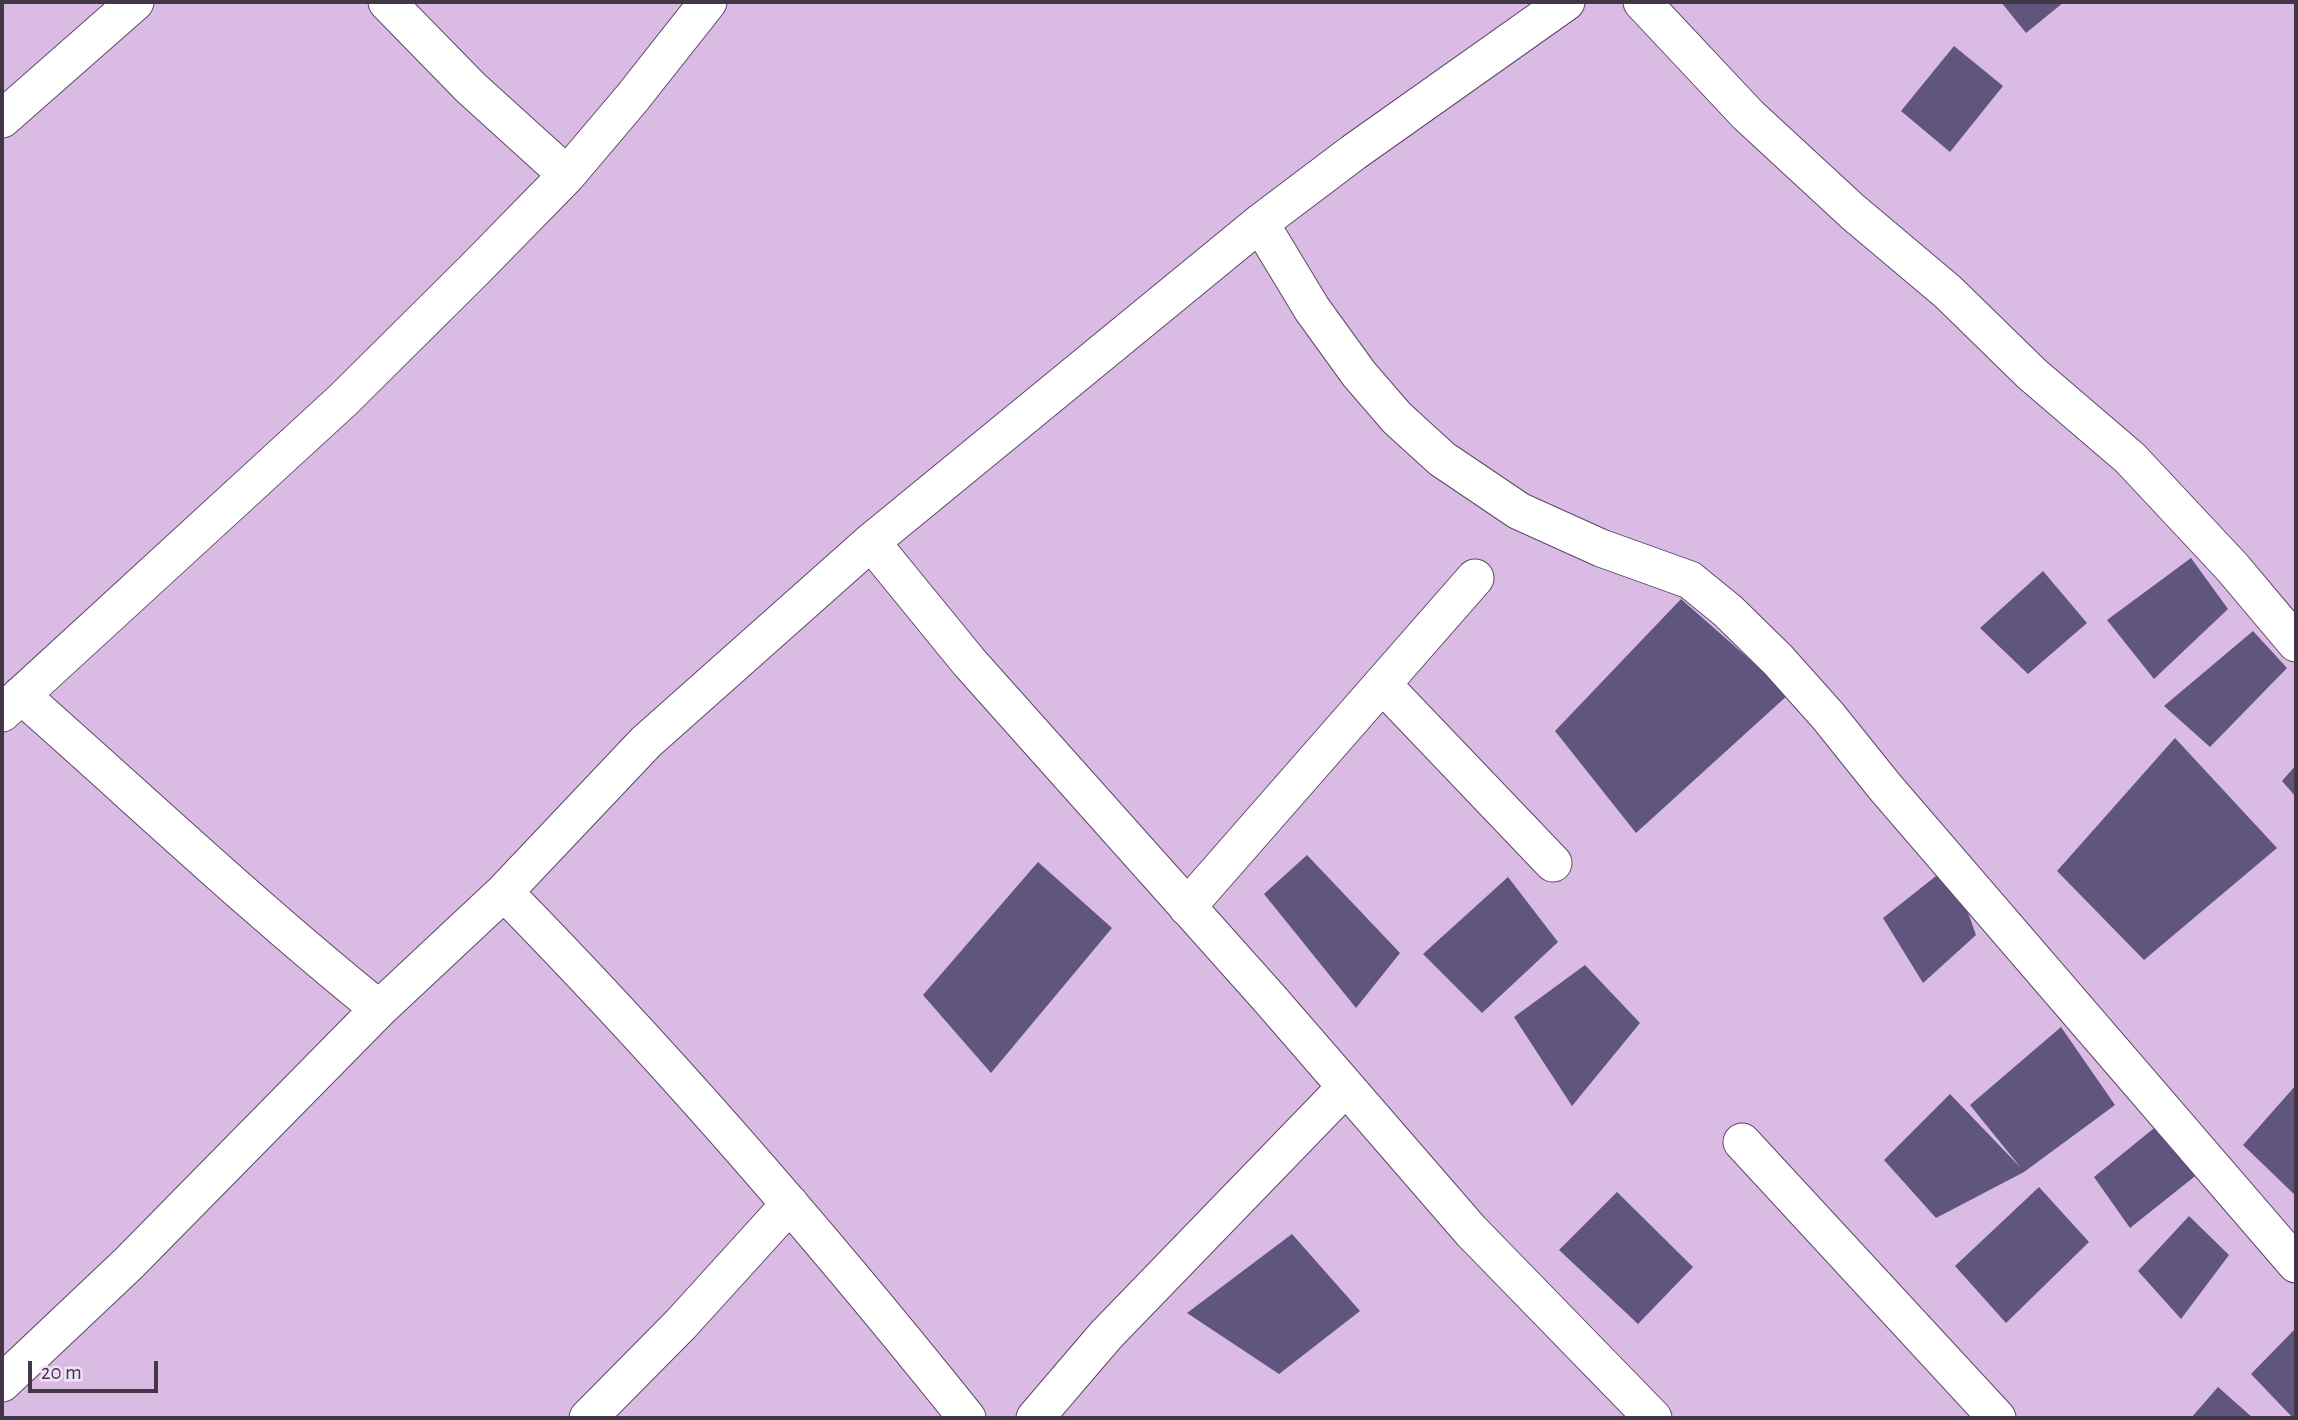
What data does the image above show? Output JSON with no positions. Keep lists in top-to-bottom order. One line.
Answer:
{"scale_bar":"20 m"}
